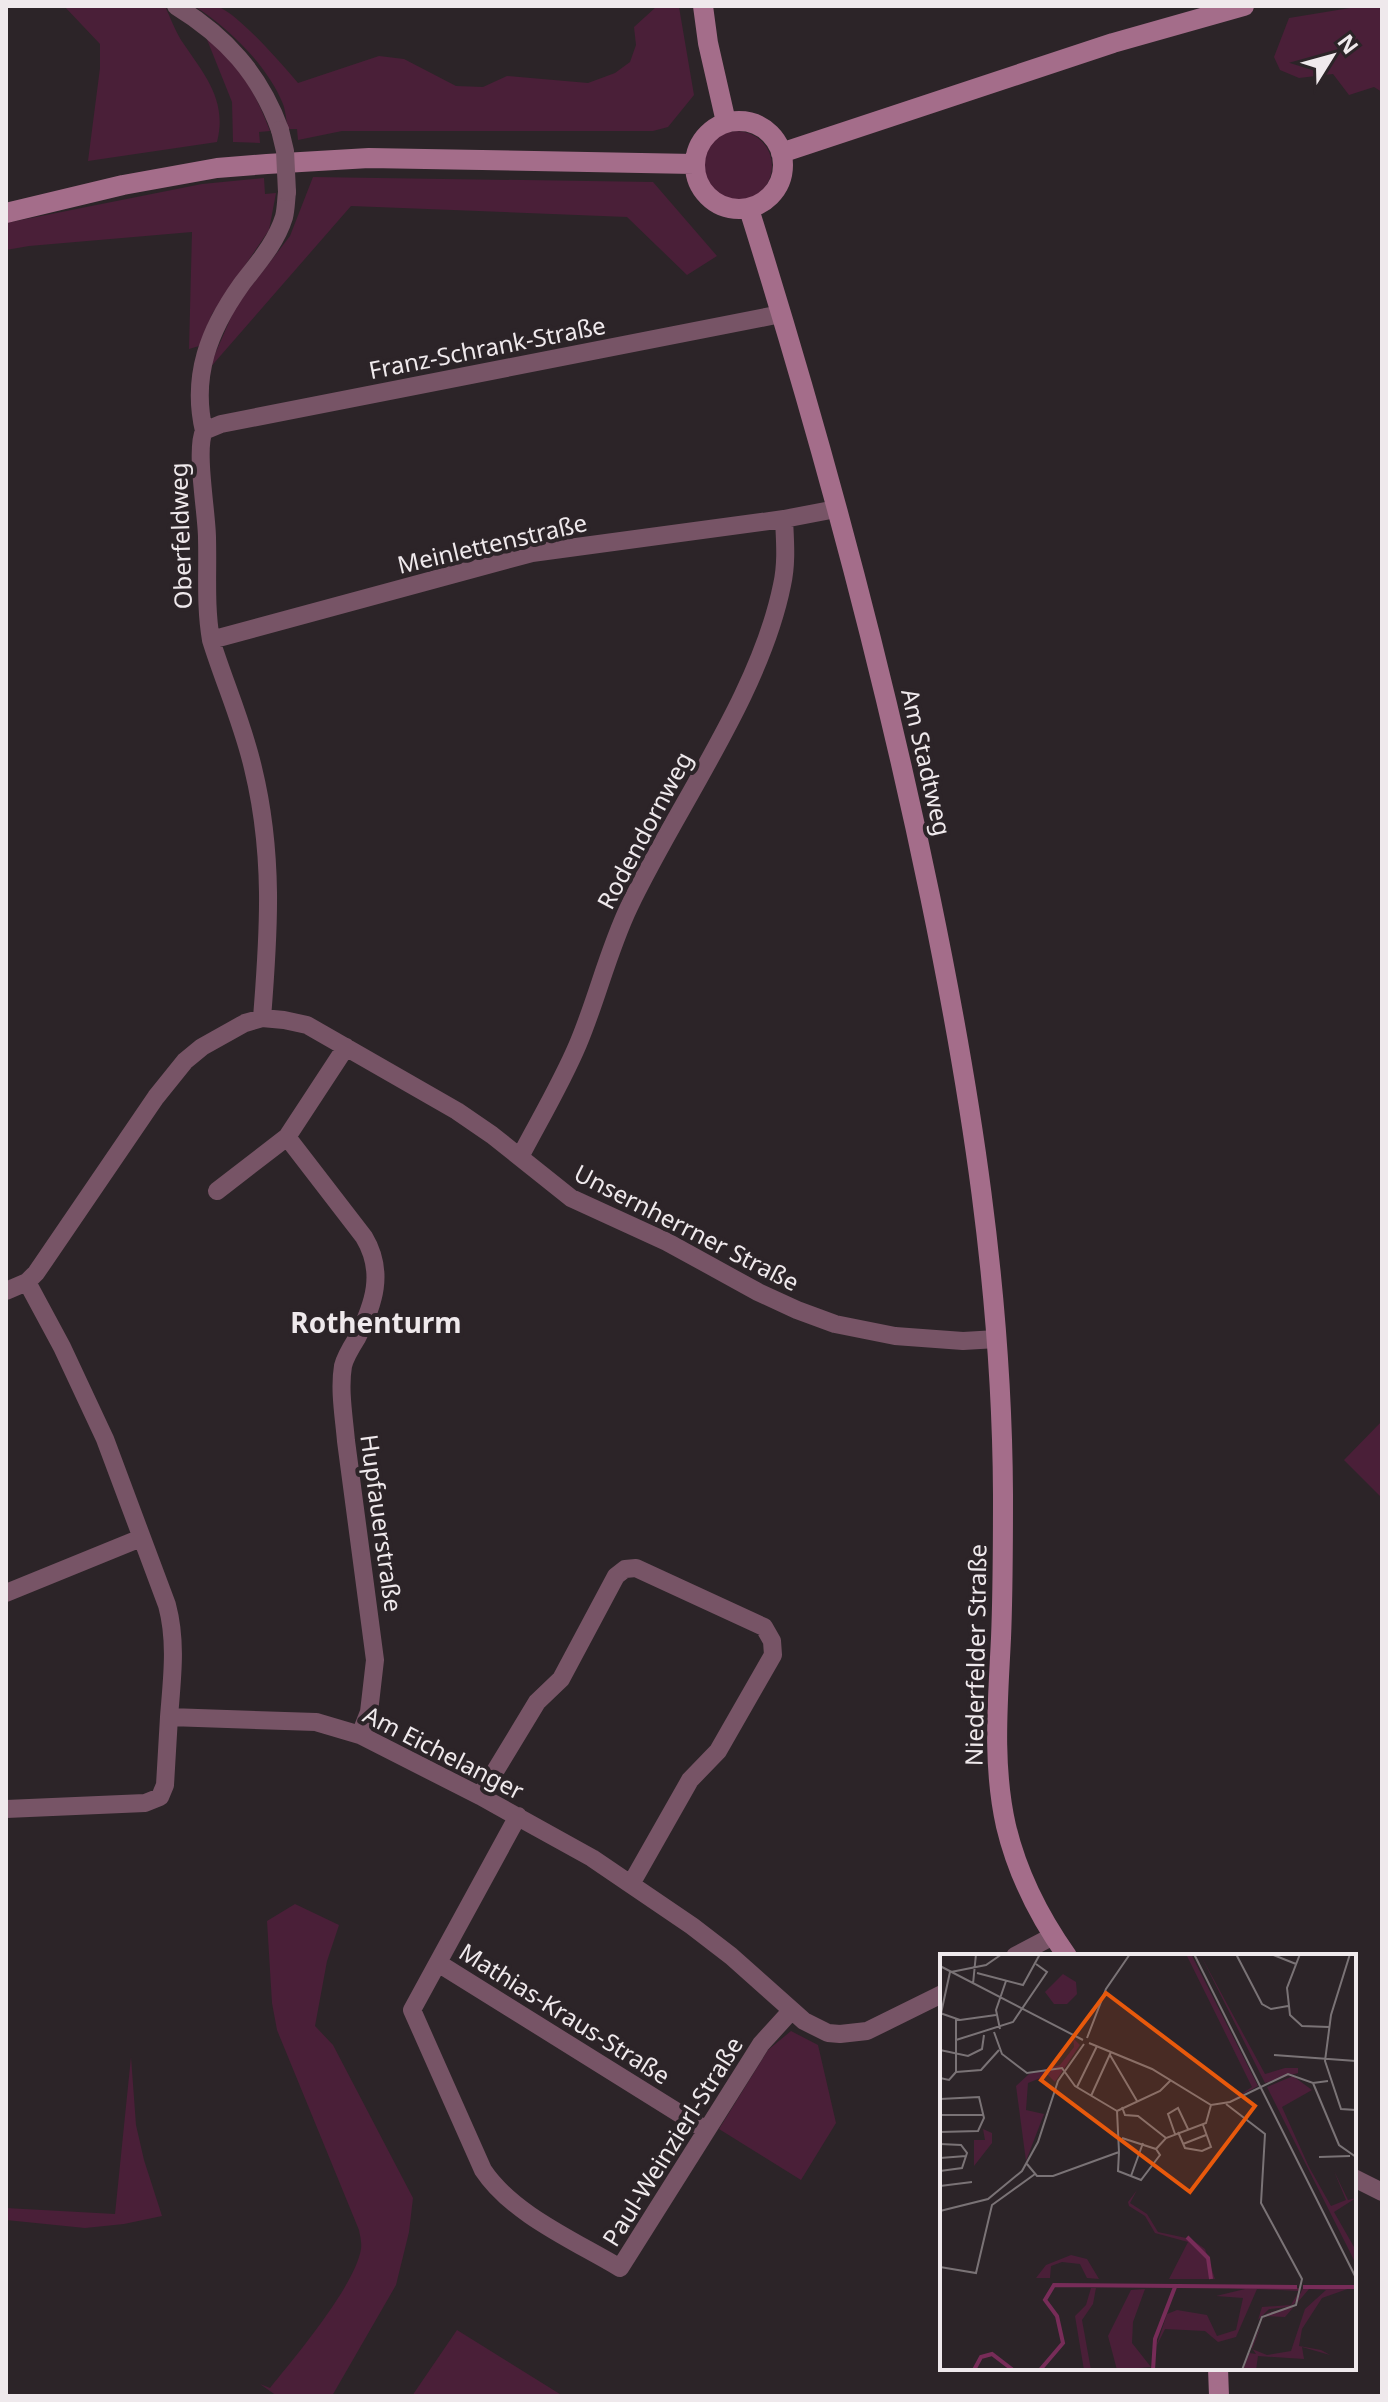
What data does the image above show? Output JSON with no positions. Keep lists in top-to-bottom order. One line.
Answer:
{"streets":{"street":["Franz-Schrank-Straße","Oberfeldweg","Meinlettenstraße","Am Stadtweg","Rodendornweg","Unsernherrner Straße","Hupfauerstraße","Niederfelder Straße","Am Eichelanger","Mathias-Kraus-Straße","Paul-Weinzierl-Straße"]},"crossings":[["Franz-Schrank-Straße","Oberfeldweg"],["Franz-Schrank-Straße","Am Stadtweg"],["Oberfeldweg","Meinlettenstraße"],["Oberfeldweg","Unsernherrner Straße"],["Meinlettenstraße","Am Stadtweg"],["Meinlettenstraße","Rodendornweg"],["Am Stadtweg","Unsernherrner Straße"],["Am Stadtweg","Niederfelder Straße"],["Rodendornweg","Unsernherrner Straße"],["Unsernherrner Straße","Niederfelder Straße"],["Hupfauerstraße","Am Eichelanger"],["Am Eichelanger","Paul-Weinzierl-Straße"],["Mathias-Kraus-Straße","Paul-Weinzierl-Straße"]],"districts":["Rothenturm"],"north":"top right"}
